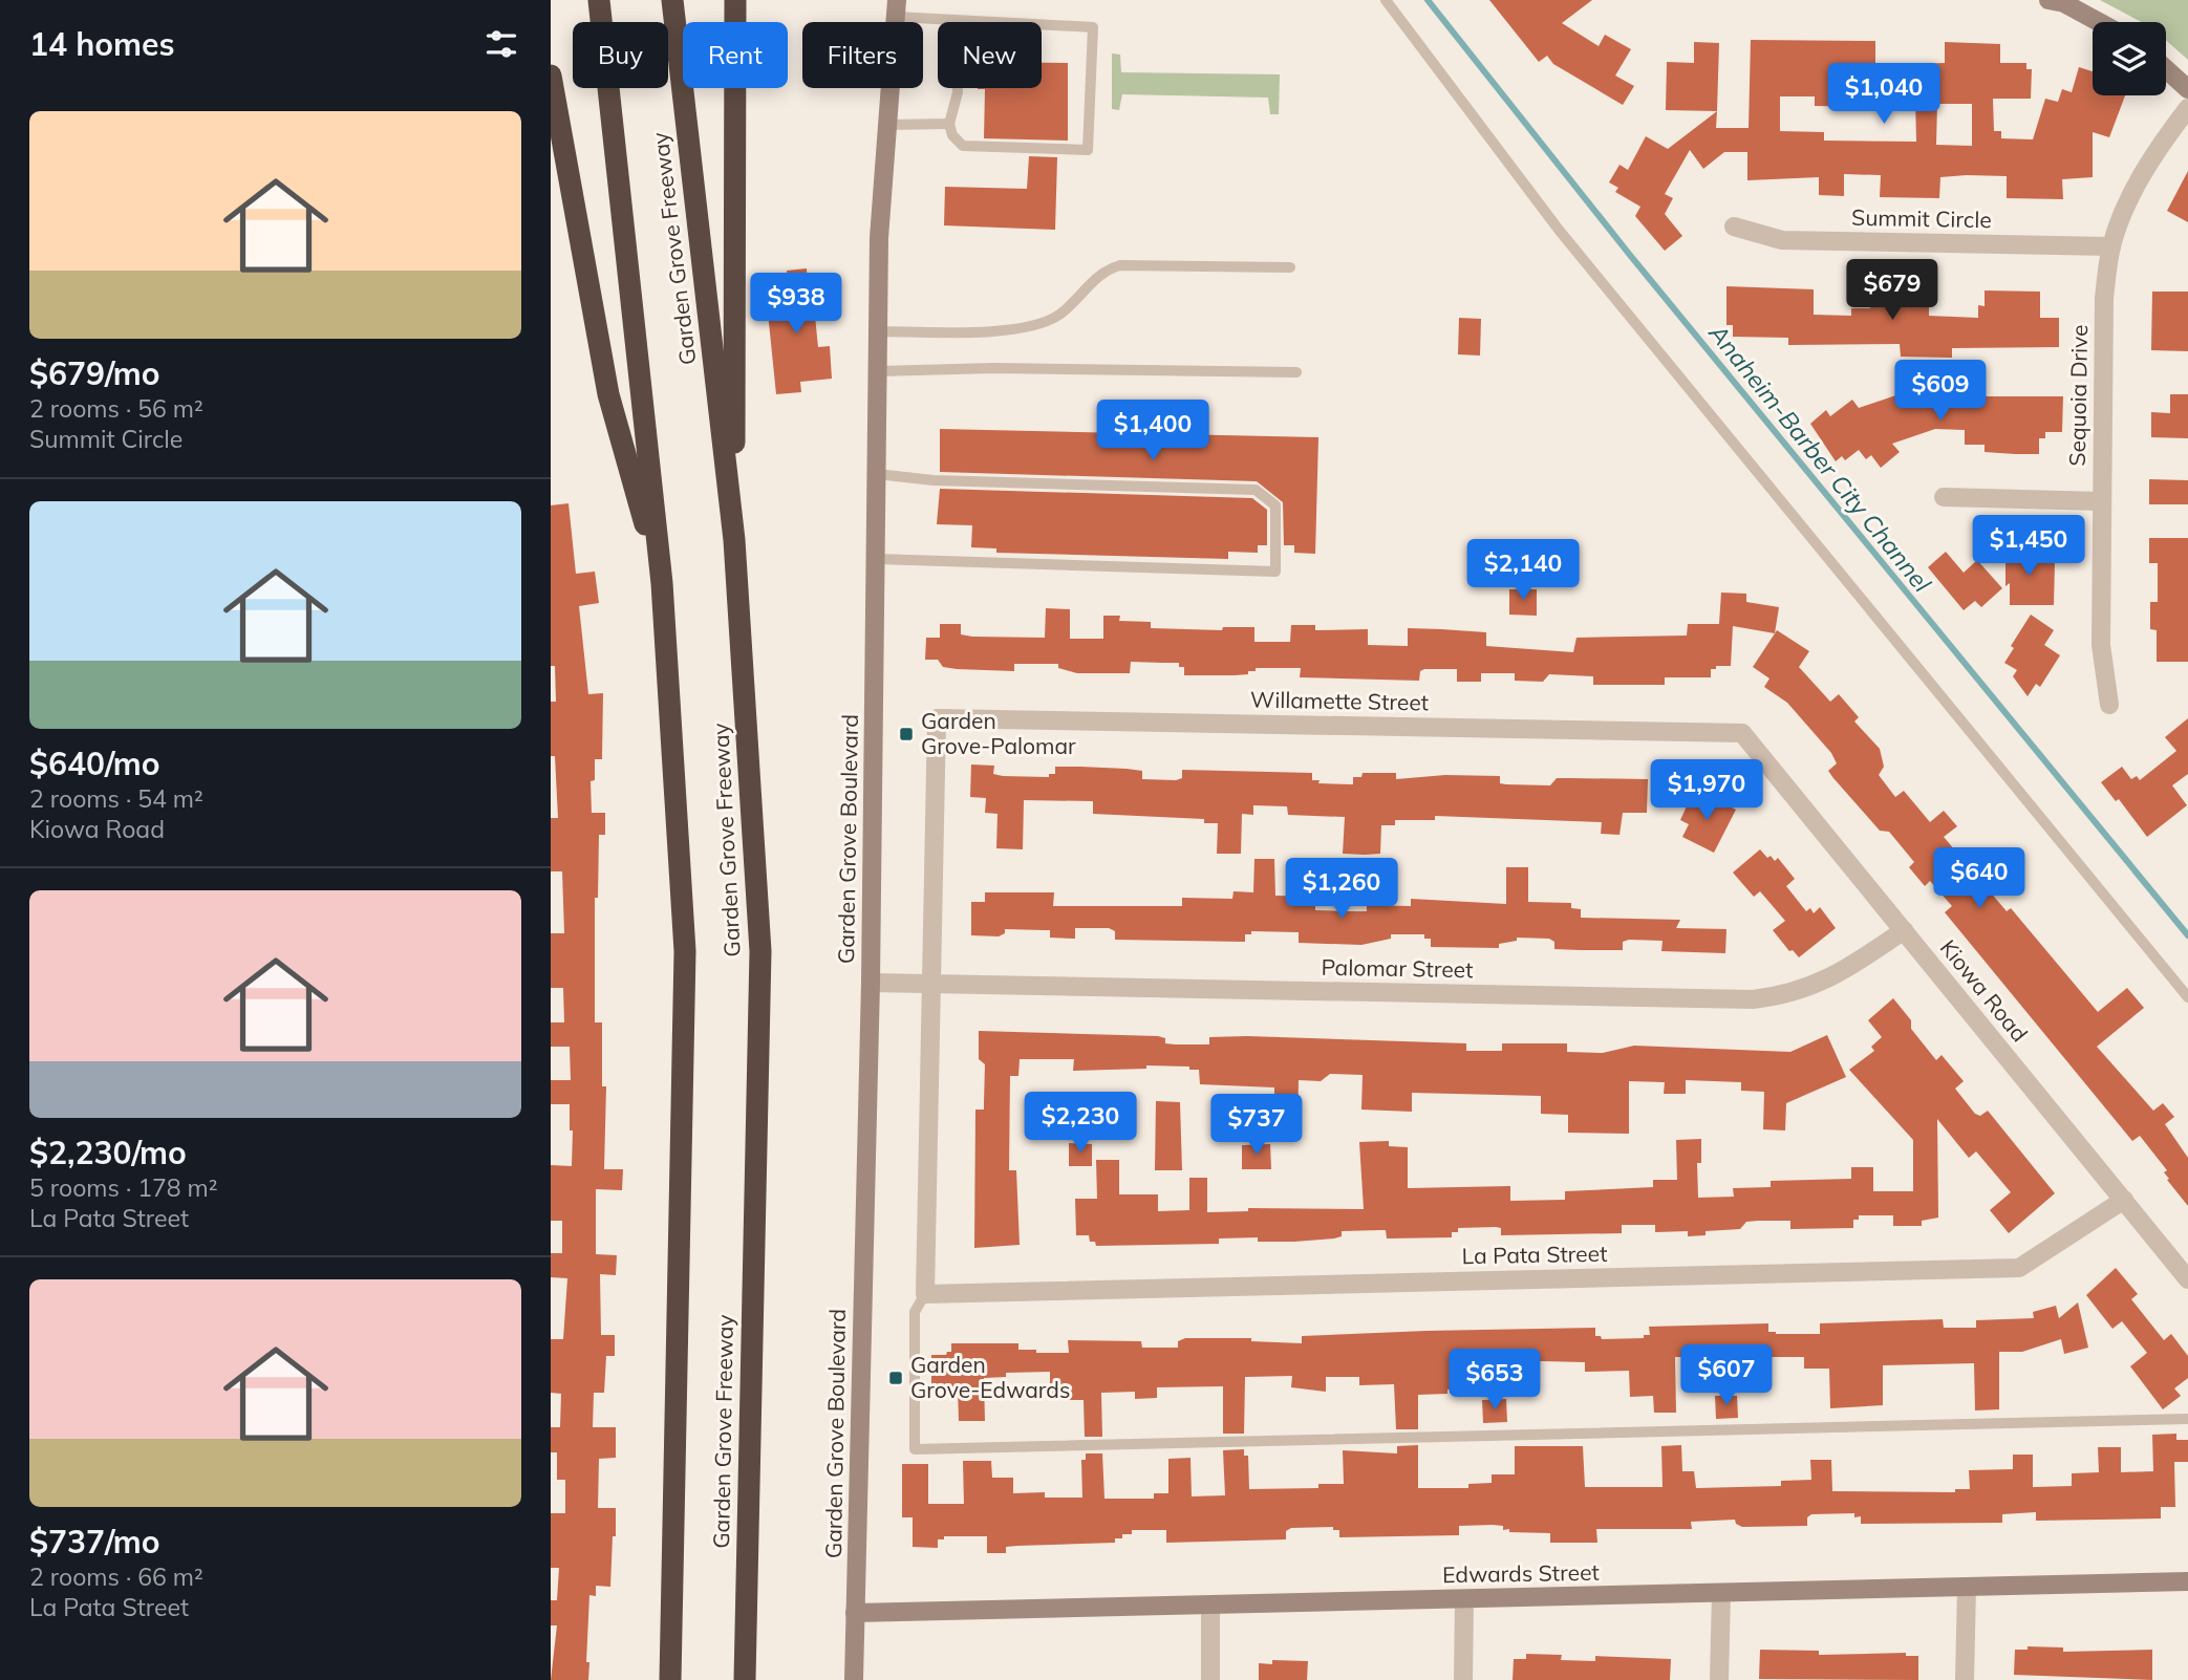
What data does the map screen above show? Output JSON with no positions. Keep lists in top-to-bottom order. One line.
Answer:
{"streets":{"highway":["Garden Grove Freeway"],"main road":["Garden Grove Boulevard","Edwards Street"],"street":["Summit Circle","Sequoia Drive","Willamette Street","Palomar Street","Kiowa Road","La Pata Street"]},"crossings":[["Summit Circle","Sequoia Drive"],["Willamette Street","Palomar Street"],["Willamette Street","Kiowa Road"],["Garden Grove Boulevard","Palomar Street"],["Garden Grove Boulevard","Edwards Street"],["Palomar Street","Kiowa Road"],["Kiowa Road","La Pata Street"]],"water":["Anaheim-Barber City Channel"],"places":{"transit":["Garden Grove-Palomar","Garden Grove-Edwards"]},"page":{"heading":"14 homes","chip":["Buy","Rent","Filters","New"],"price":["$1,040","$679","$938","$609","$1,400","$1,450","$2,140","$1,970","$640","$1,260","$2,230","$737","$607","$653"],"list":[{"name":"$679/mo","note":"2 rooms · 56 m² · Summit Circle"},{"name":"$640/mo","note":"2 rooms · 54 m² · Kiowa Road"},{"name":"$2,230/mo","note":"5 rooms · 178 m² · La Pata Street"},{"name":"$737/mo","note":"2 rooms · 66 m² · La Pata Street"}]}}
